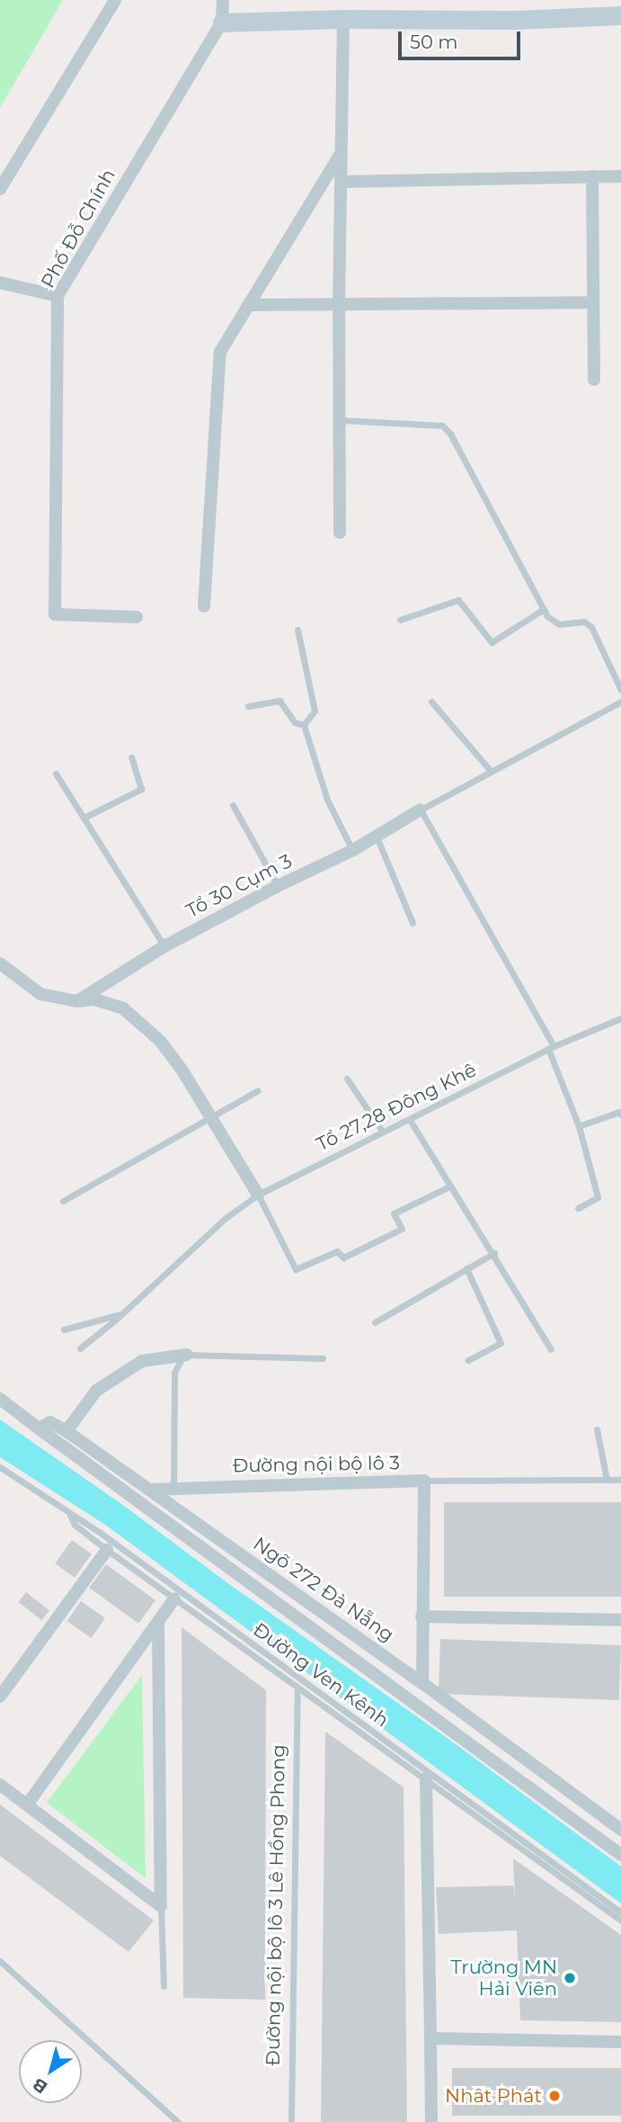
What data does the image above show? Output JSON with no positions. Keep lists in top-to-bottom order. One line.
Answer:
{"streets":{"street":["Phố Đỗ Chính","Tổ 30 Cụm 3","Đường nội bộ lô 3","Ngõ 272 Đà Nẵng"],"lane":["Tổ 27,28 Đông Khê","Đường Ven Kênh","Đường nội bộ lô 3 Lê Hồng Phong"]},"crossings":[["Đường nội bộ lô 3","Ngõ 272 Đà Nẵng"],["Đường Ven Kênh","Đường nội bộ lô 3 Lê Hồng Phong"]],"places":["Trường MN Hải Viên","Nhât Phát"],"scale_bar":"50 m","north":"bottom left"}
